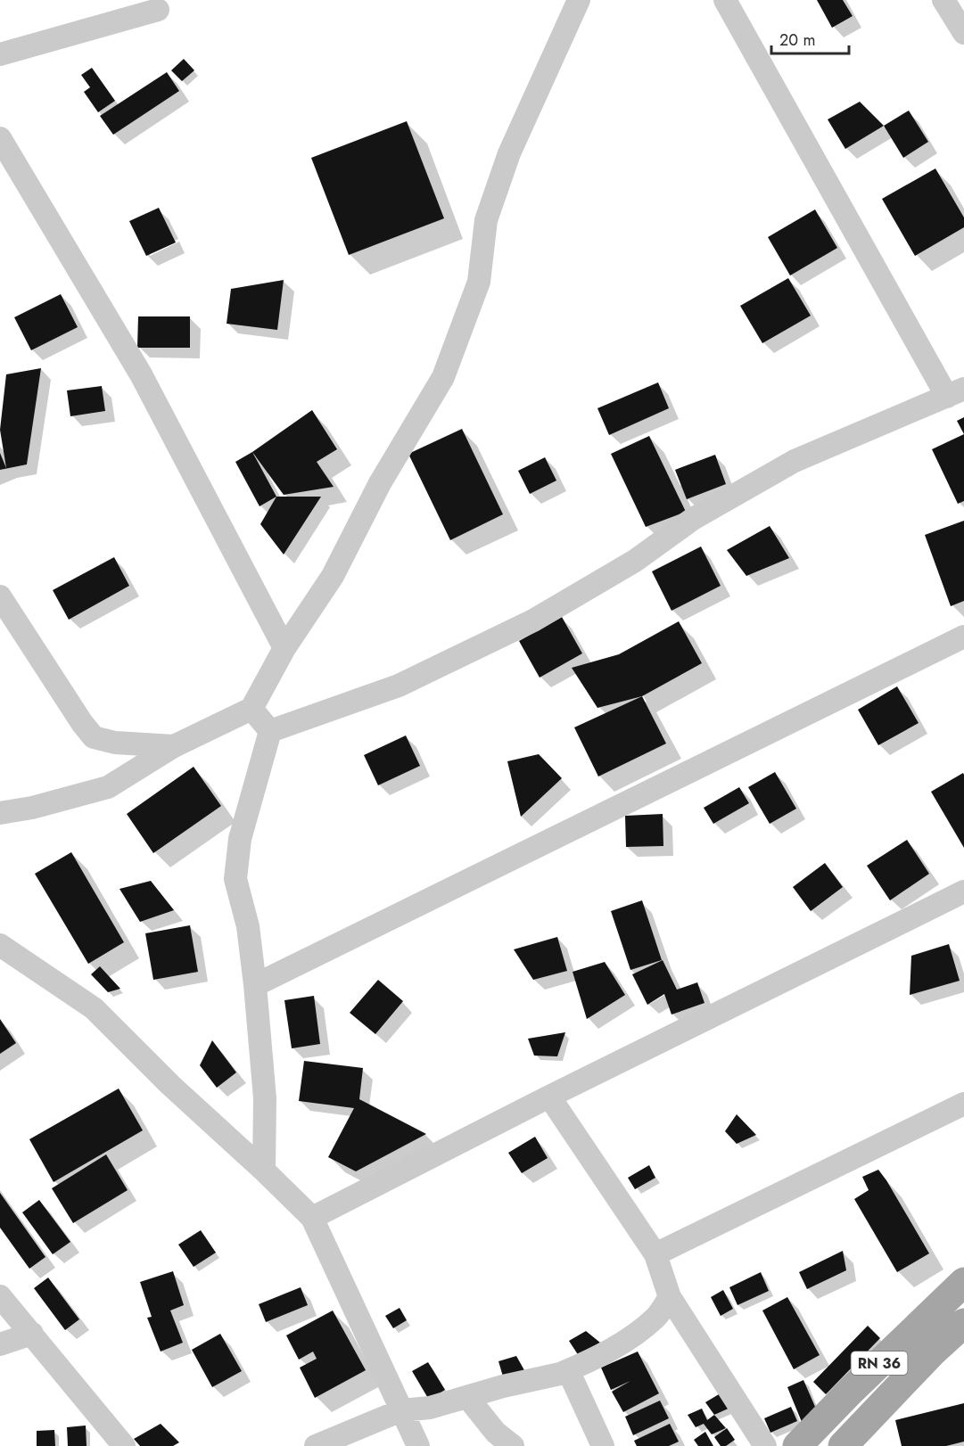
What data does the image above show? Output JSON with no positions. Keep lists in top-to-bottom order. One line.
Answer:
{"streets":{"main road":["RN 36"]},"scale_bar":"20 m"}
